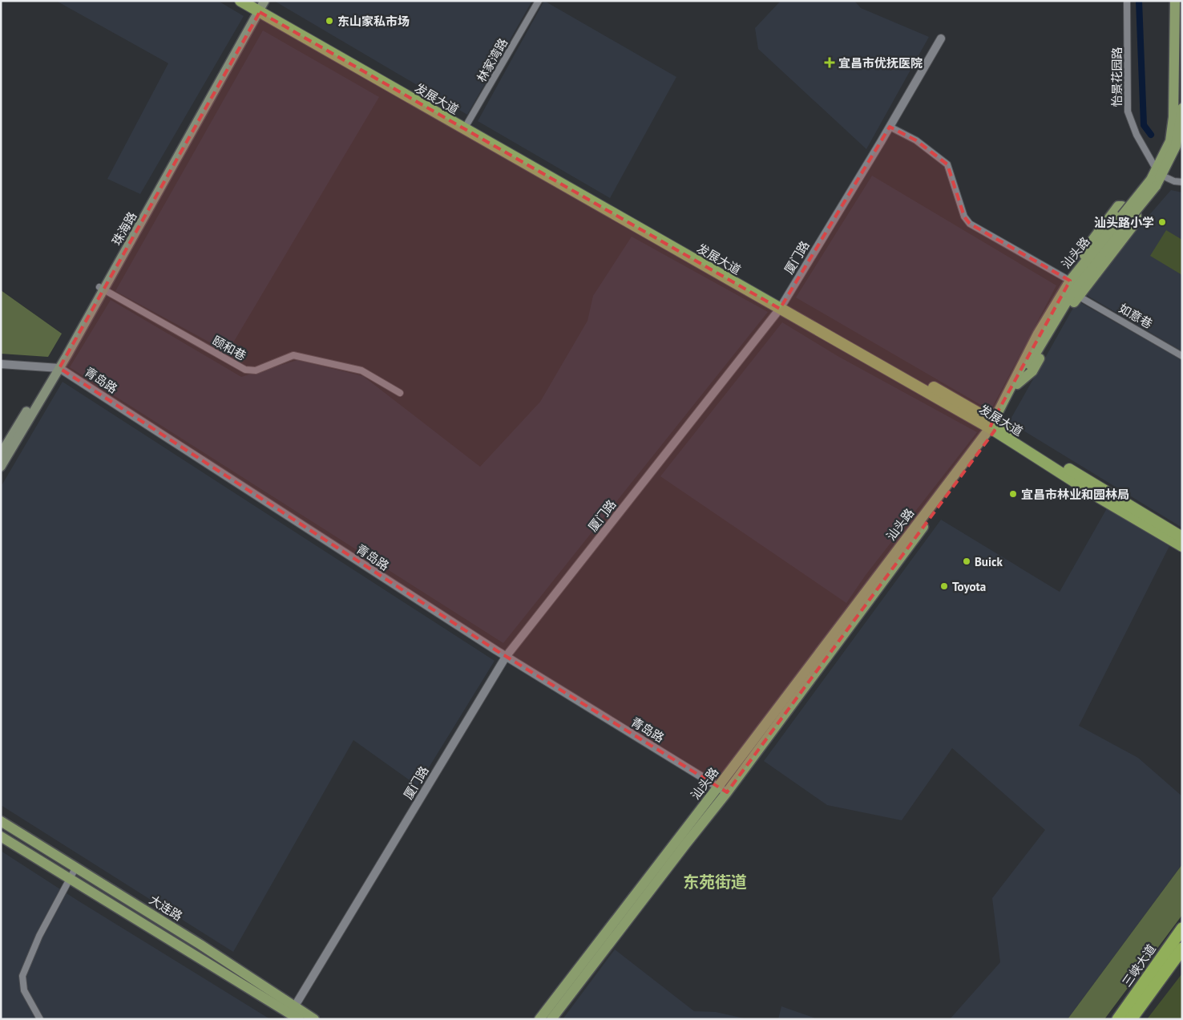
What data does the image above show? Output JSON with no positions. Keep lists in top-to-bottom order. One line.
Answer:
{"streets":{"highway":["发展大道","三峡大道"],"main road":["珠海路","汕头路","大连路"],"street":["林家湾路","怡景花园路","厦门路","如意巷","颐和巷","青岛路"]},"crossings":[["林家湾路","发展大道"],["怡景花园路","汕头路"],["发展大道","珠海路"],["发展大道","汕头路"],["发展大道","厦门路"],["珠海路","颐和巷"],["珠海路","青岛路"],["汕头路","青岛路"],["厦门路","青岛路"],["厦门路","大连路"]],"districts":["东苑街道"],"places":{"other":["东山家私市场","汕头路小学","宜昌市林业和园林局","Buick","Toyota"],"health":["宜昌市优抚医院"]}}
